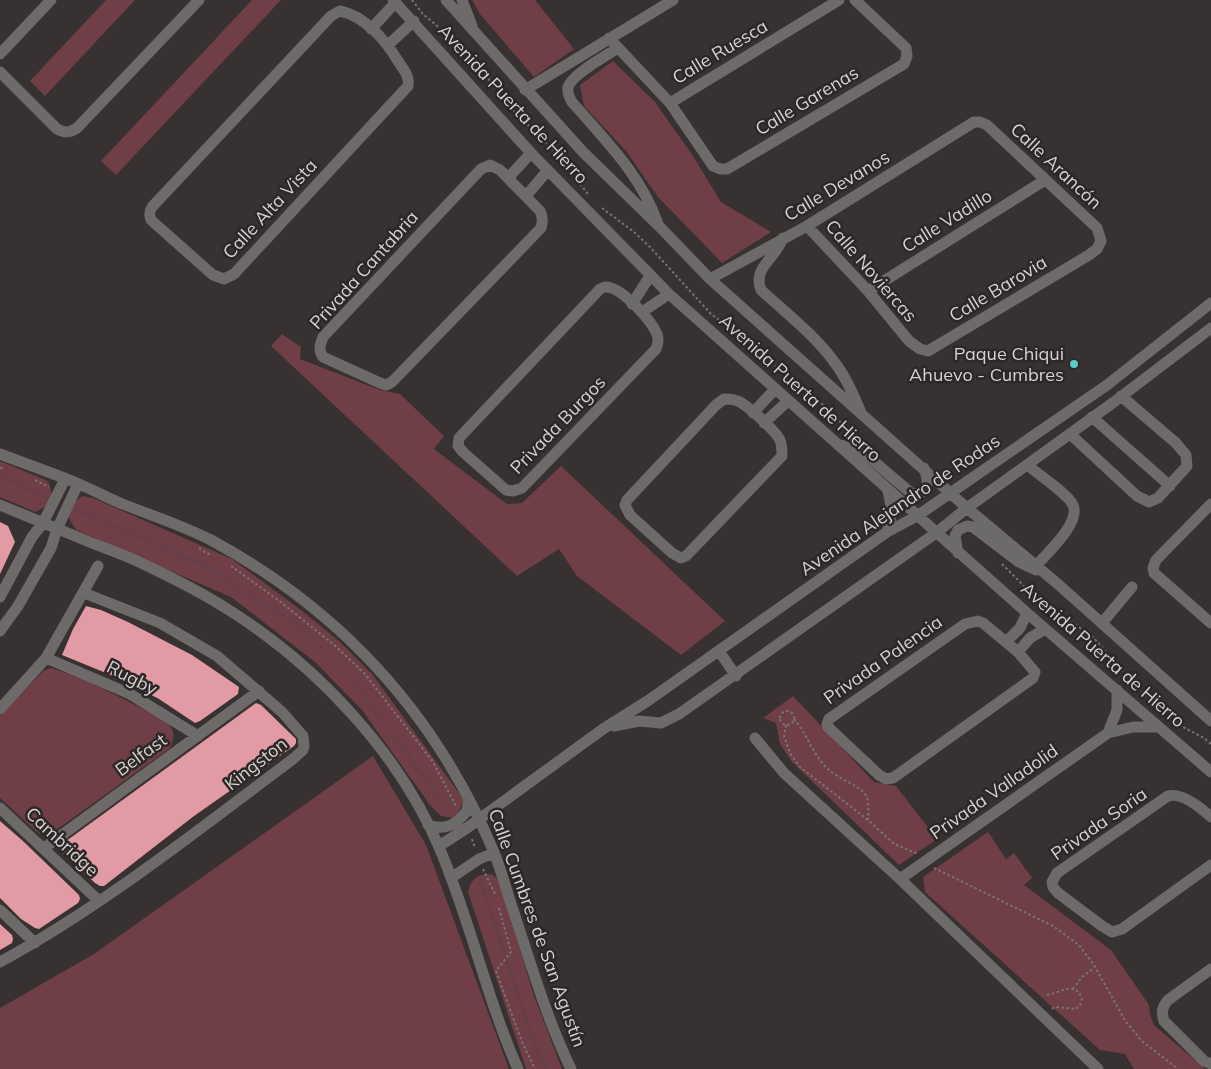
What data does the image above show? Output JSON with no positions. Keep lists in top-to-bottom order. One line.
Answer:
{"streets":{"street":["Calle Ruesca","Calle Garenas","Avenida Puerta de Hierro","Calle Arancón","Calle Devanos","Calle Alta Vista","Calle Vadillo","Privada Cantabria","Calle Noviercas","Calle Barovia","Privada Burgos","Avenida Alejandro de Rodas","Privada Palencia","Rugby","Belfast","Kingston","Privada Valladolid","Privada Soria","Cambridge","Calle Cumbres de San Agustín"]},"crossings":[["Calle Ruesca","Calle Garenas"],["Avenida Puerta de Hierro","Calle Devanos"],["Avenida Puerta de Hierro","Avenida Alejandro de Rodas"],["Avenida Puerta de Hierro","Privada Valladolid"],["Calle Arancón","Calle Devanos"],["Calle Arancón","Calle Vadillo"],["Calle Arancón","Calle Barovia"],["Calle Devanos","Calle Noviercas"],["Calle Vadillo","Calle Noviercas"],["Calle Noviercas","Calle Barovia"],["Avenida Alejandro de Rodas","Calle Cumbres de San Agustín"],["Rugby","Belfast"],["Belfast","Kingston"],["Belfast","Cambridge"],["Kingston","Cambridge"]],"places":["Paque Chiqui Ahuevo - Cumbres"]}
